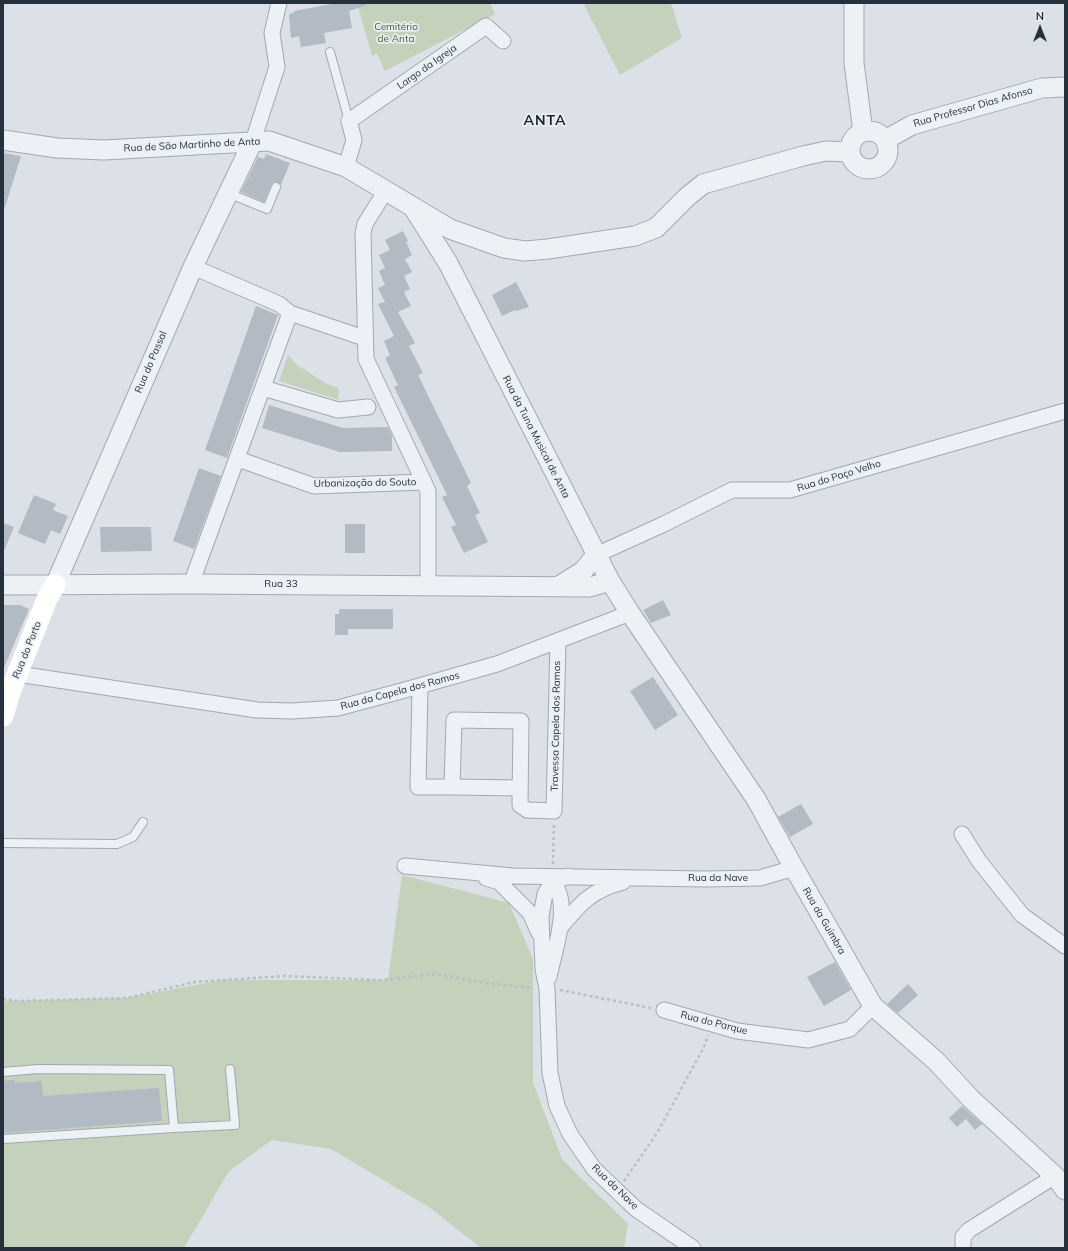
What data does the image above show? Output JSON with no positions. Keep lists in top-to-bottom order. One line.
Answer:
{"streets":{"main road":["Rua do Porto"],"street":["Largo da Igreja","Rua Professor Dias Afonso","Rua de São Martinho de Anta","Rua do Passal","Rua da Tuna Musical de Anta","Rua do Paço Velho","Urbanização do Souto","Rua 33","Rua da Capela dos Ramos","Travessa Capela dos Ramos","Rua da Nave","Rua da Guimbra","Rua do Parque"]},"crossings":[["Rua de São Martinho de Anta","Rua do Passal"],["Rua de São Martinho de Anta","Rua da Tuna Musical de Anta"],["Rua de São Martinho de Anta","Urbanização do Souto"],["Rua do Passal","Rua 33"],["Rua do Passal","Rua do Porto"],["Rua da Tuna Musical de Anta","Rua do Paço Velho"],["Rua da Tuna Musical de Anta","Rua 33"],["Rua da Tuna Musical de Anta","Rua da Capela dos Ramos"],["Rua da Tuna Musical de Anta","Rua da Guimbra"],["Urbanização do Souto","Rua 33"],["Rua 33","Rua do Porto"],["Rua do Porto","Rua da Capela dos Ramos"],["Rua da Capela dos Ramos","Travessa Capela dos Ramos"],["Rua da Capela dos Ramos","Rua da Guimbra"],["Rua da Nave","Rua da Guimbra"],["Rua da Guimbra","Rua do Parque"]],"districts":["ANTA"],"parks":["Cemitério de Anta"],"north":"top"}
